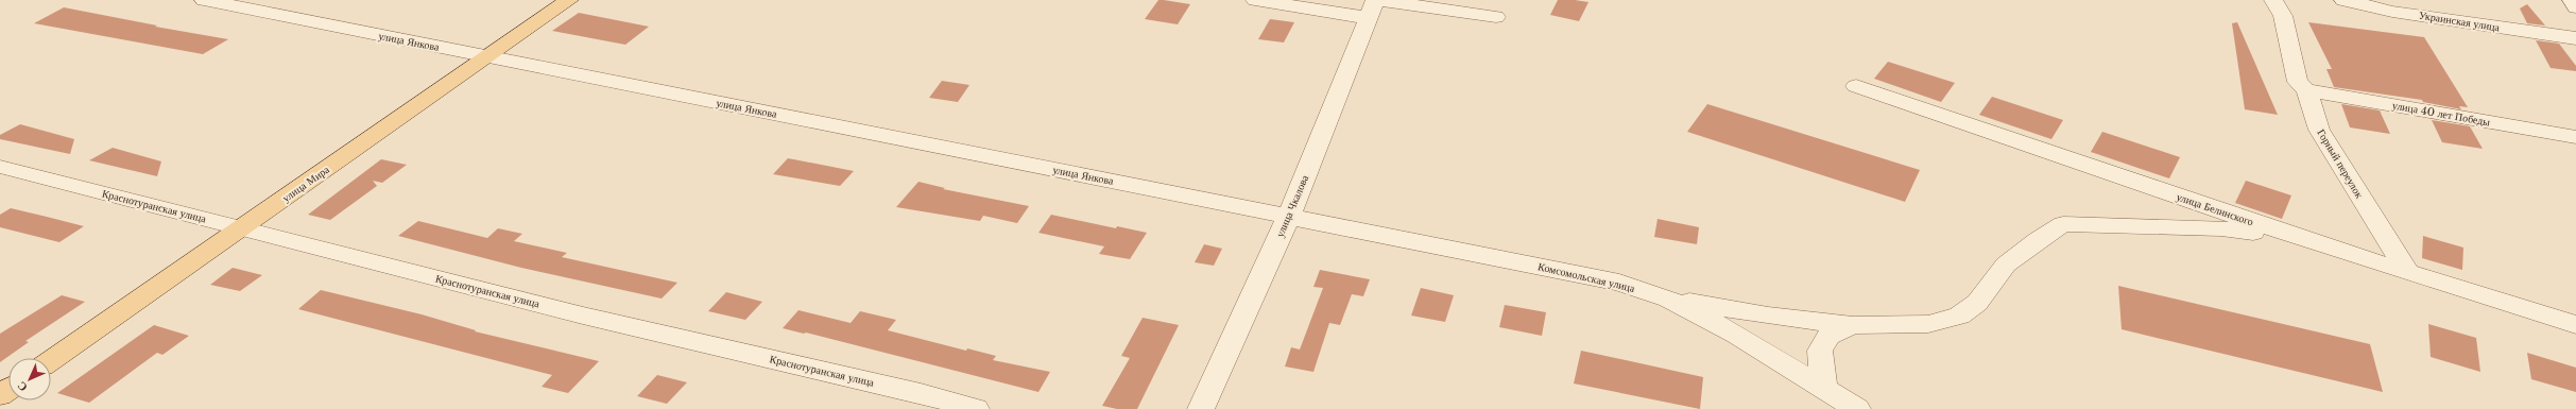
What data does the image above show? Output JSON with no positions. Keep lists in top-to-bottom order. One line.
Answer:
{"streets":{"main road":["улица Мира"],"street":["Украинская улица","улица Янкова","улица 40 лет Победы","Горный переулок","Краснотуранская улица","улица Чкалова","улица Белинского","Комсомольская улица"]},"crossings":[["улица Янкова","улица Мира"],["улица Янкова","улица Чкалова"],["улица Янкова","Комсомольская улица"],["улица 40 лет Победы","Горный переулок"],["Горный переулок","улица Белинского"],["улица Мира","Краснотуранская улица"],["улица Чкалова","Комсомольская улица"]],"north":"bottom left"}
